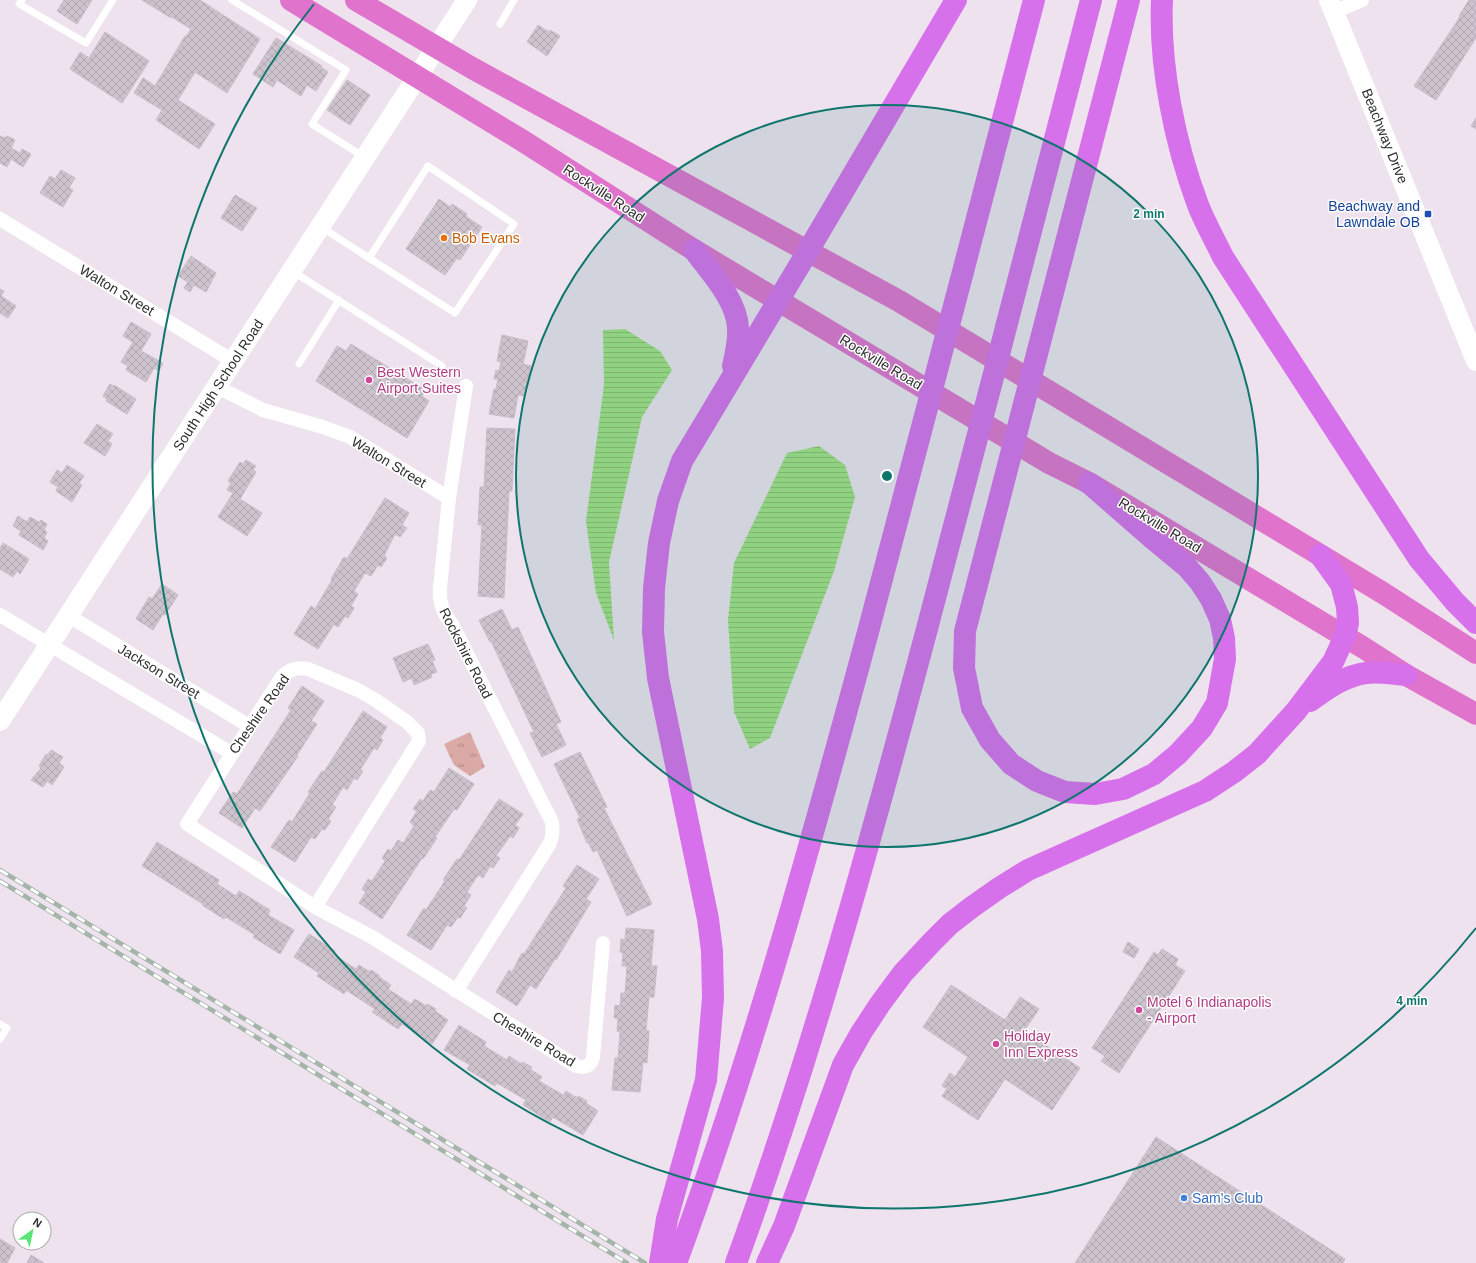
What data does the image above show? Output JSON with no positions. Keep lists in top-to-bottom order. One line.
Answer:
{"streets":{"main road":["Rockville Road"],"street":["Beachway Drive","Walton Street","South High School Road","Rockshire Road","Jackson Street","Cheshire Road"]},"crossings":[["Rockville Road","South High School Road"],["Walton Street","South High School Road"],["Walton Street","Rockshire Road"],["South High School Road","Jackson Street"],["Rockshire Road","Cheshire Road"],["Jackson Street","Cheshire Road"]],"places":{"transit":["Beachway and Lawndale OB"],"other":["Bob Evans","Best Western Airport Suites","Motel 6 Indianapolis - Airport","Holiday Inn Express","Sam's Club"]},"north":"top right","rings":["2 min","4 min"]}
